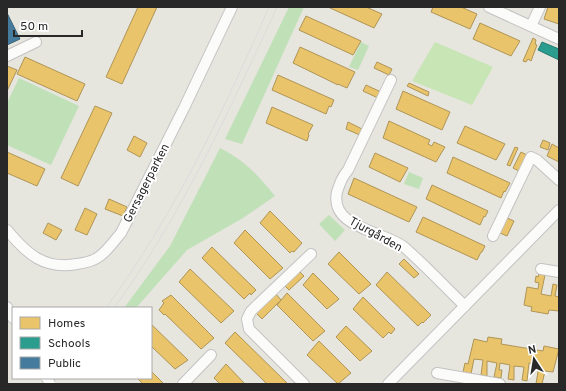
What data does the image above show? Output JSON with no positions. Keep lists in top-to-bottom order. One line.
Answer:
{"streets":{"street":["Gersagerparken","Tjurgården"]},"legend":["Homes","Schools","Public"],"scale_bar":"50 m","north":"top"}
